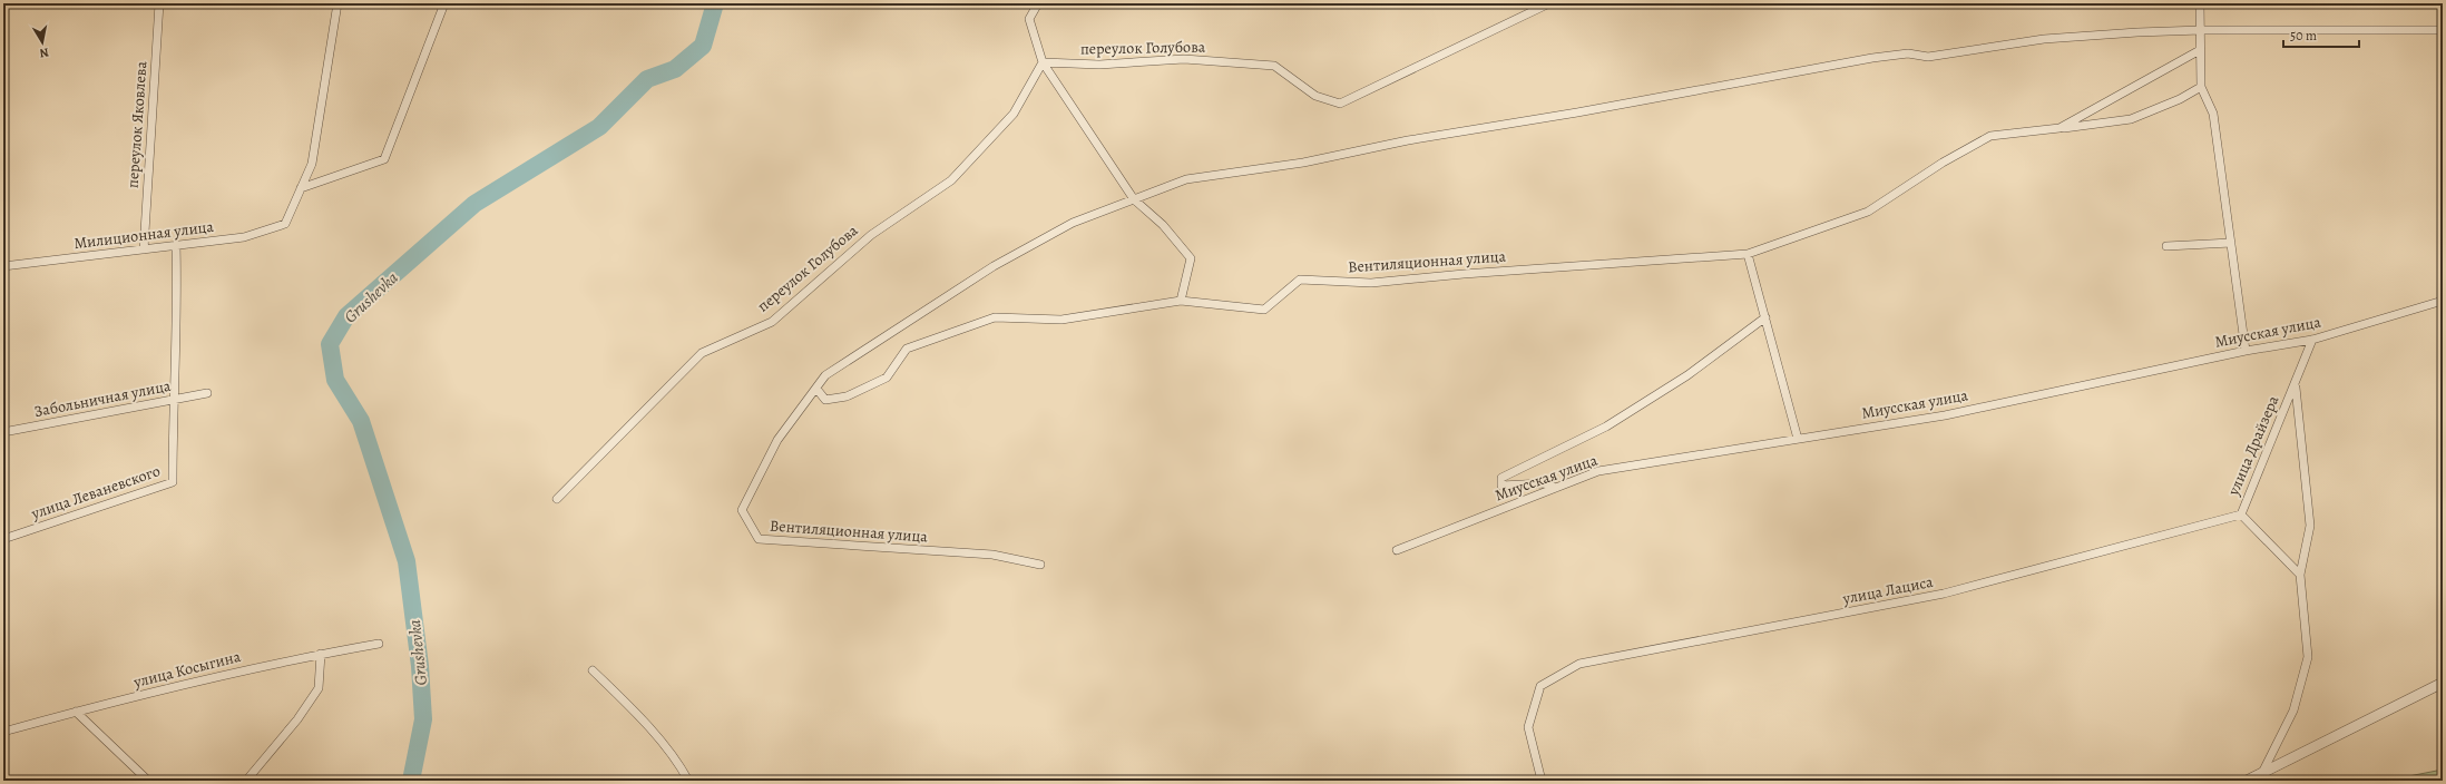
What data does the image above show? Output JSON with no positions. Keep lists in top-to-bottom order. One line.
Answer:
{"streets":{"street":["переулок Голубова","переулок Яковлева","Милиционная улица","Вентиляционная улица","Миусская улица","Забольничная улица","улица Драйзера","улица Леваневского","улица Лациса","улица Косыгина"]},"crossings":[["переулок Яковлева","Милиционная улица"],["Миусская улица","улица Драйзера"],["Забольничная улица","улица Леваневского"],["улица Драйзера","улица Лациса"]],"water":["Grushevka"],"scale_bar":"50 m","north":"bottom"}
